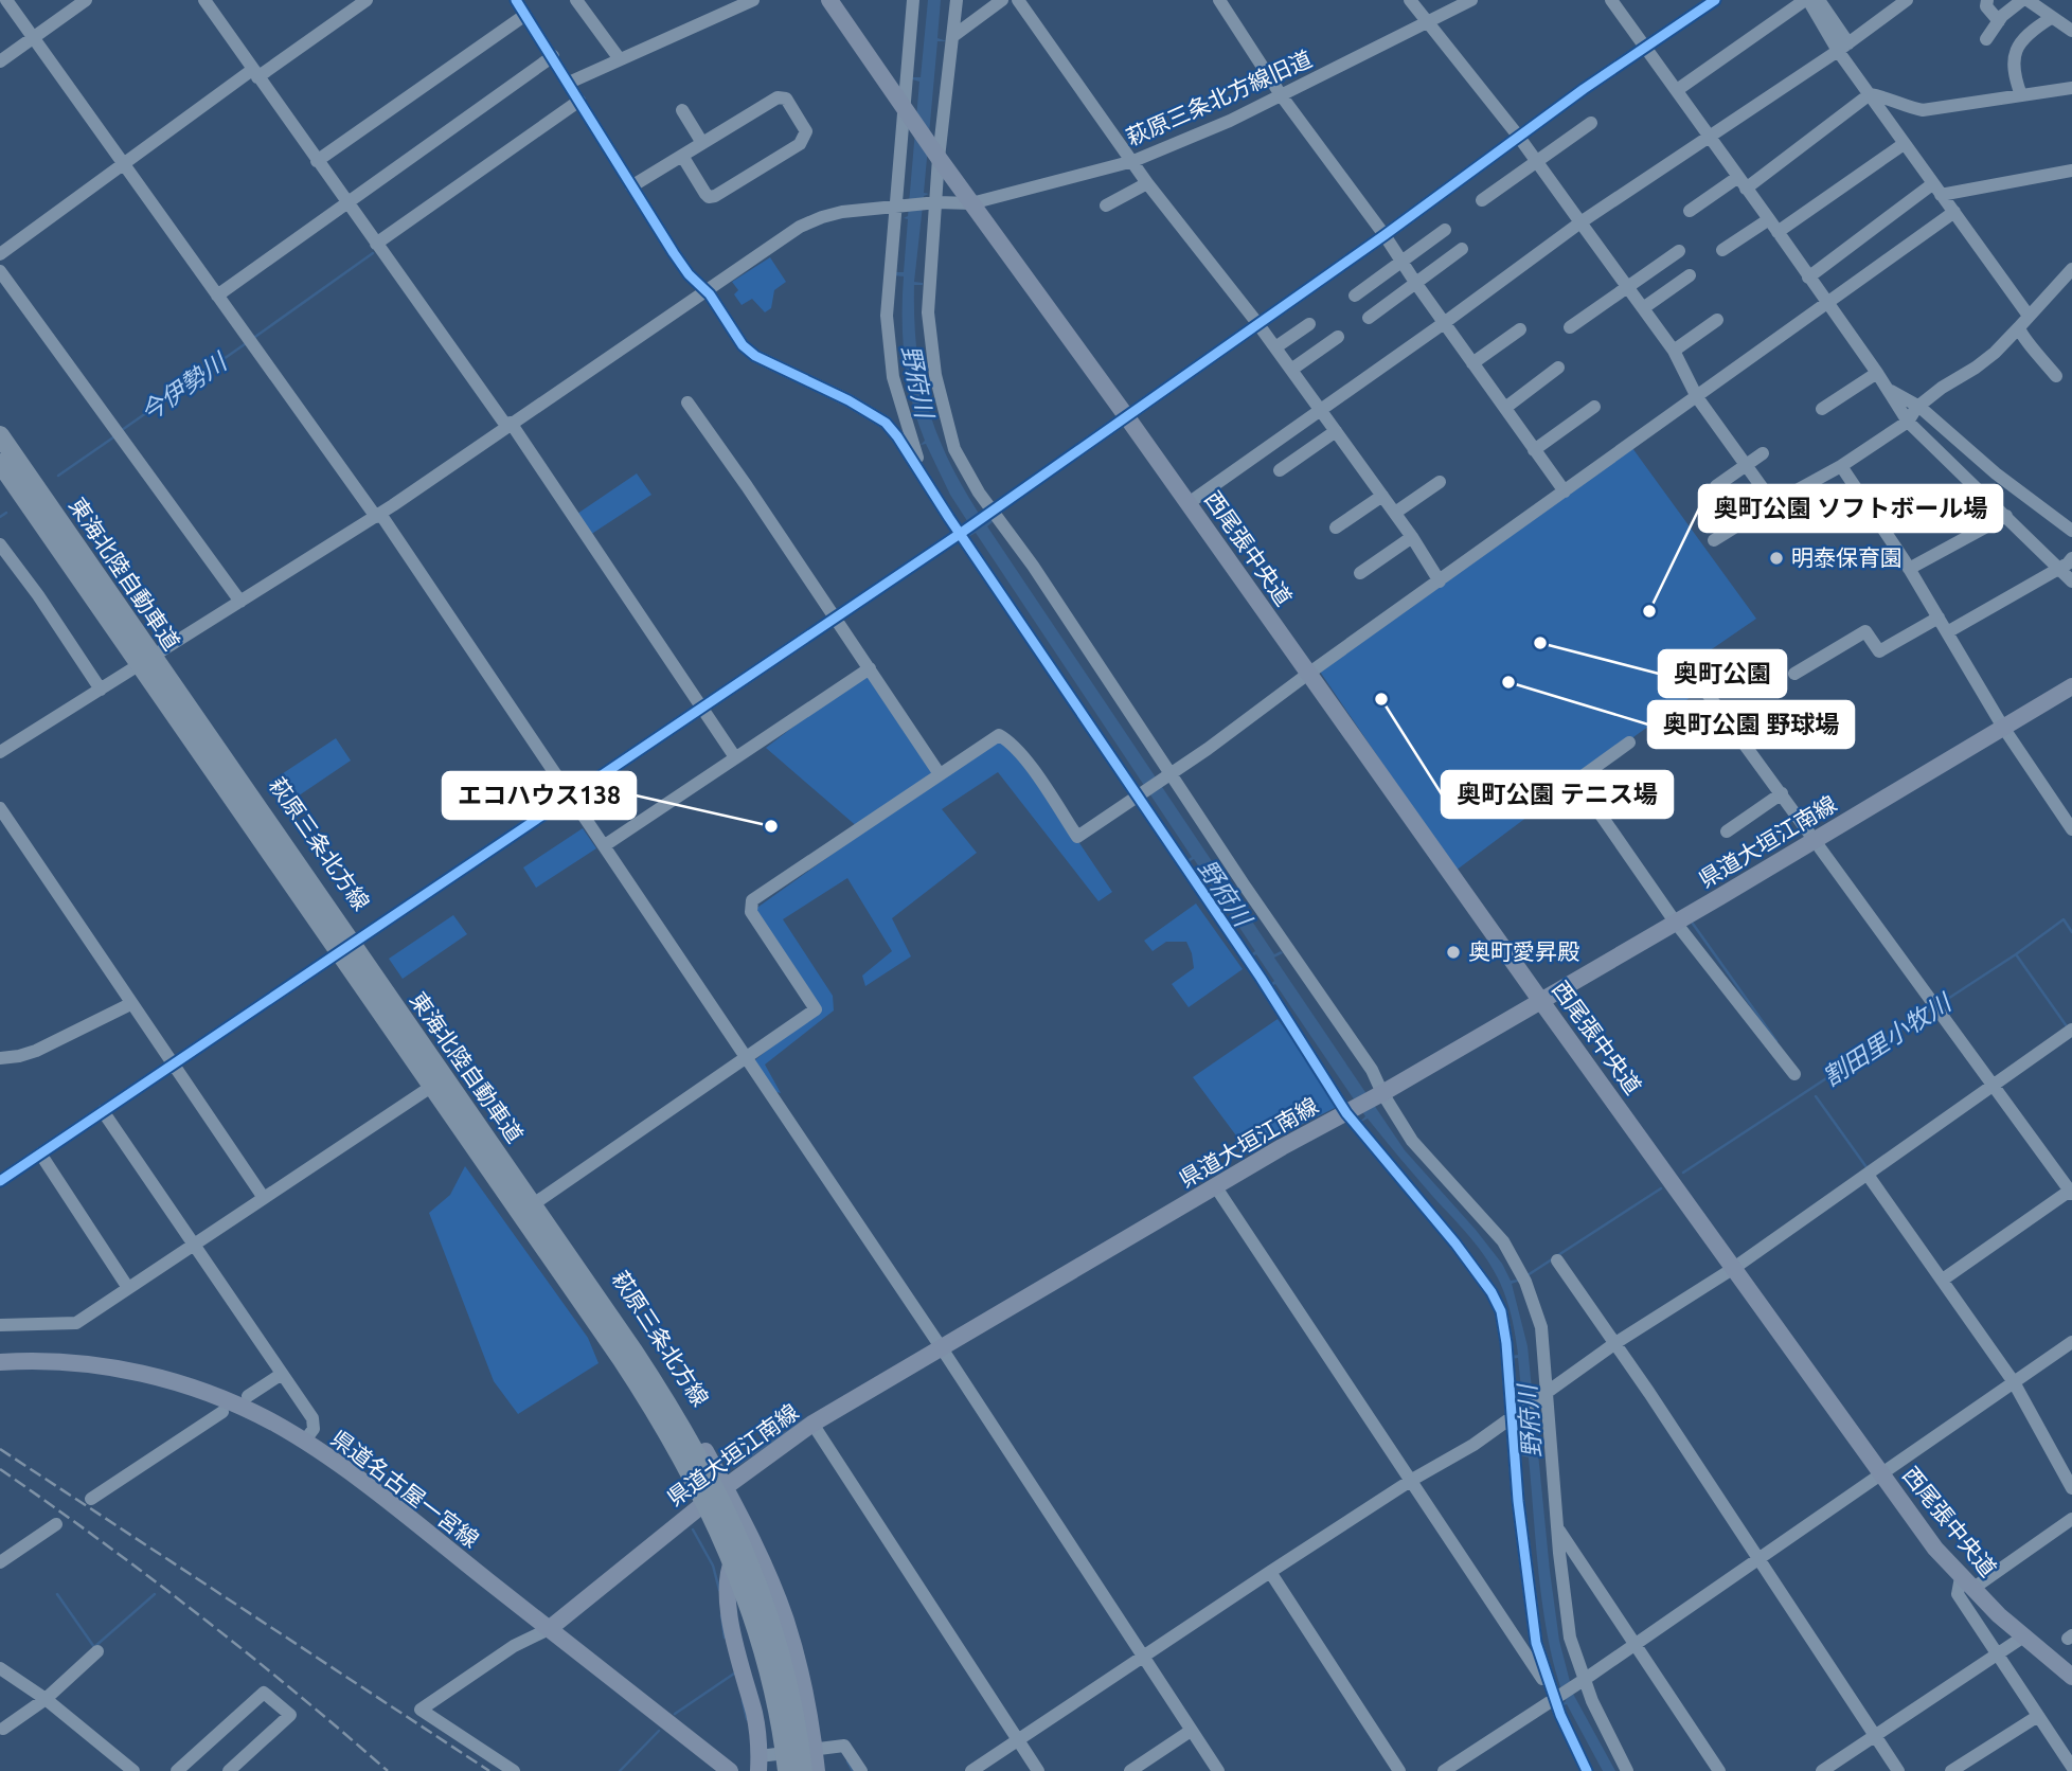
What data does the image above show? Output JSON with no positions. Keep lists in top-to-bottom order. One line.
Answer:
{"streets":{"highway":["東海北陸自動車道"],"main road":["西尾張中央道","県道大垣江南線","萩原三条北方線","県道名古屋一宮線"],"street":["萩原三条北方線旧道"]},"crossings":[["萩原三条北方線旧道","西尾張中央道"],["萩原三条北方線旧道","萩原三条北方線"],["西尾張中央道","県道大垣江南線"],["県道大垣江南線","萩原三条北方線"],["県道大垣江南線","県道名古屋一宮線"]],"water":["野府川","今伊勢川","割田里小牧川"],"places":["明泰保育園","奥町公園 ソフトボール場","奥町公園","奥町公園 野球場","奥町公園 テニス場","エコハウス138","奥町愛昇殿"]}
